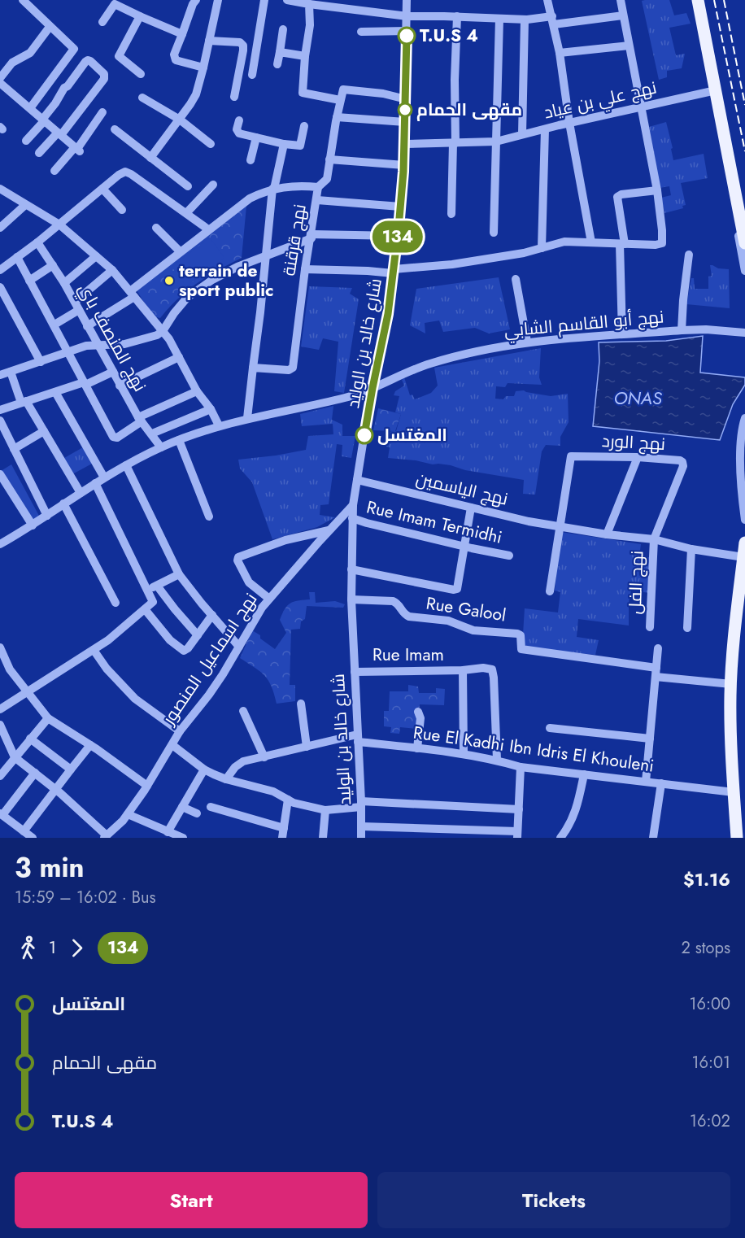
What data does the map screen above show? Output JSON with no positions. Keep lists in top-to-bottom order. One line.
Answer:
{"streets":{"street":["نهج علي بن عياد","نهج قرقنة","نهج أبو القاسم الشابي","نهج المنصف باي","شارع خالد بن الوليد","نهج الورد","نهج الياسمين","Rue Imam Termidhi","نهج الفل","Rue Galool","Rue Imam","نهج اسماعيل المنصور","Rue El Kadhi Ibn Idris El Khouleni"]},"crossings":[["نهج علي بن عياد","شارع خالد بن الوليد"],["نهج قرقنة","نهج المنصف باي"],["نهج أبو القاسم الشابي","نهج المنصف باي"],["نهج أبو القاسم الشابي","شارع خالد بن الوليد"],["شارع خالد بن الوليد","نهج الياسمين"],["شارع خالد بن الوليد","Rue Imam Termidhi"],["شارع خالد بن الوليد","Rue Galool"],["شارع خالد بن الوليد","Rue Imam"],["شارع خالد بن الوليد","نهج اسماعيل المنصور"],["شارع خالد بن الوليد","Rue El Kadhi Ibn Idris El Khouleni"],["نهج الورد","نهج الياسمين"],["نهج الورد","نهج الفل"],["نهج الياسمين","نهج الفل"],["Rue Imam","Rue El Kadhi Ibn Idris El Khouleni"]],"water":["ONAS"],"places":["T.U.S 4","مقهى الحمام","terrain de sport public","المغتسل"],"lines":["bus line 134"],"page":{"on_map":"134","heading":["3 min","15:59 – 16:02 · Bus","$1.16"],"legs":["1","134","2 stops"],"list":[{"name":"المغتسل","value":"16:00"},{"name":"مقهى الحمام","value":"16:01"},{"name":"T.U.S 4","value":"16:02"}],"buttons":["Start","Tickets"]}}
